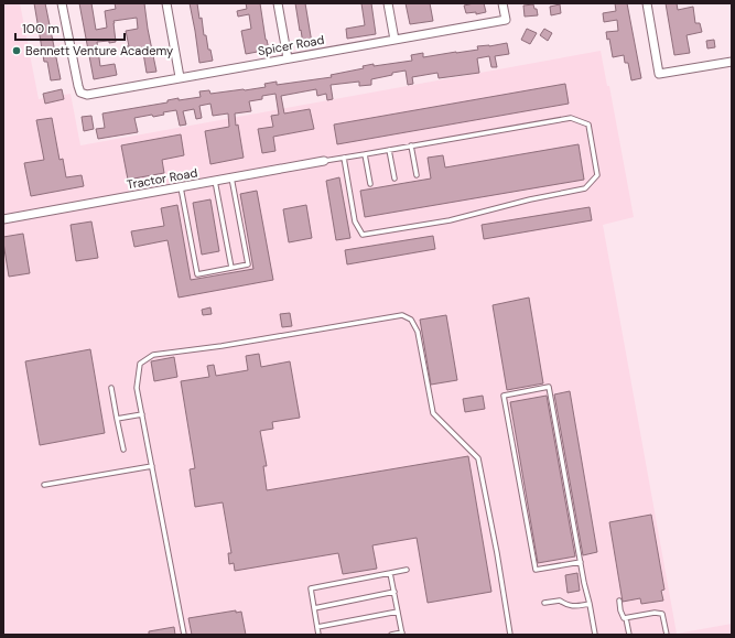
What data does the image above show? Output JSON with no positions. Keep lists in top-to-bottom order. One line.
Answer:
{"streets":{"street":["Spicer Road","Tractor Road"]},"places":["Bennett Venture Academy"],"scale_bar":"100 m"}
